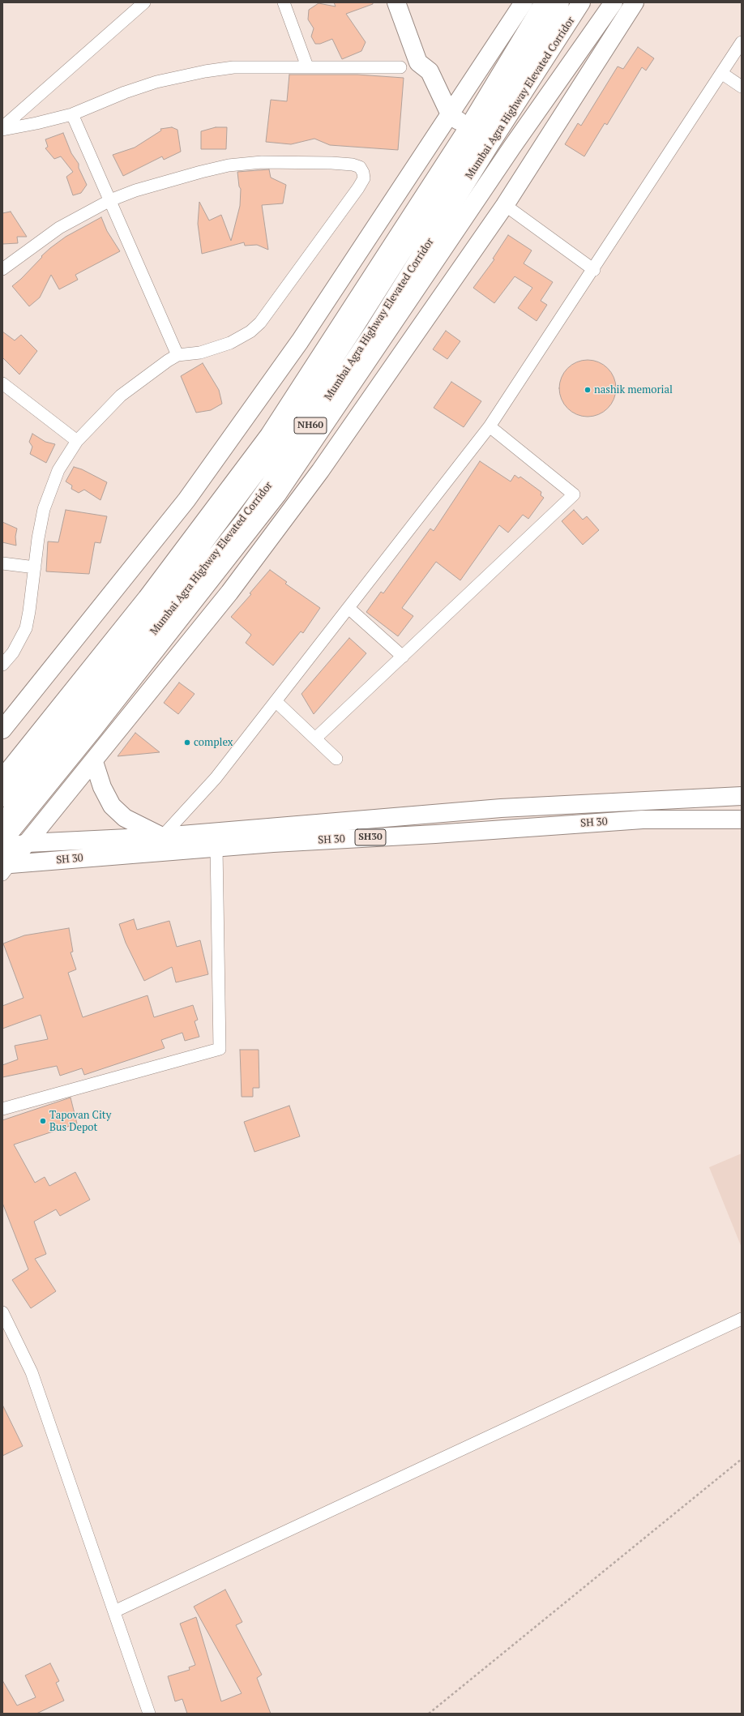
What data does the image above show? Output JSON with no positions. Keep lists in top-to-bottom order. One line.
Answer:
{"streets":{"main road":["Mumbai Agra Highway Elevated Corridor","NH60","SH 30","SH30"]},"places":["nashik memorial","complex","Tapovan City Bus Depot"]}
